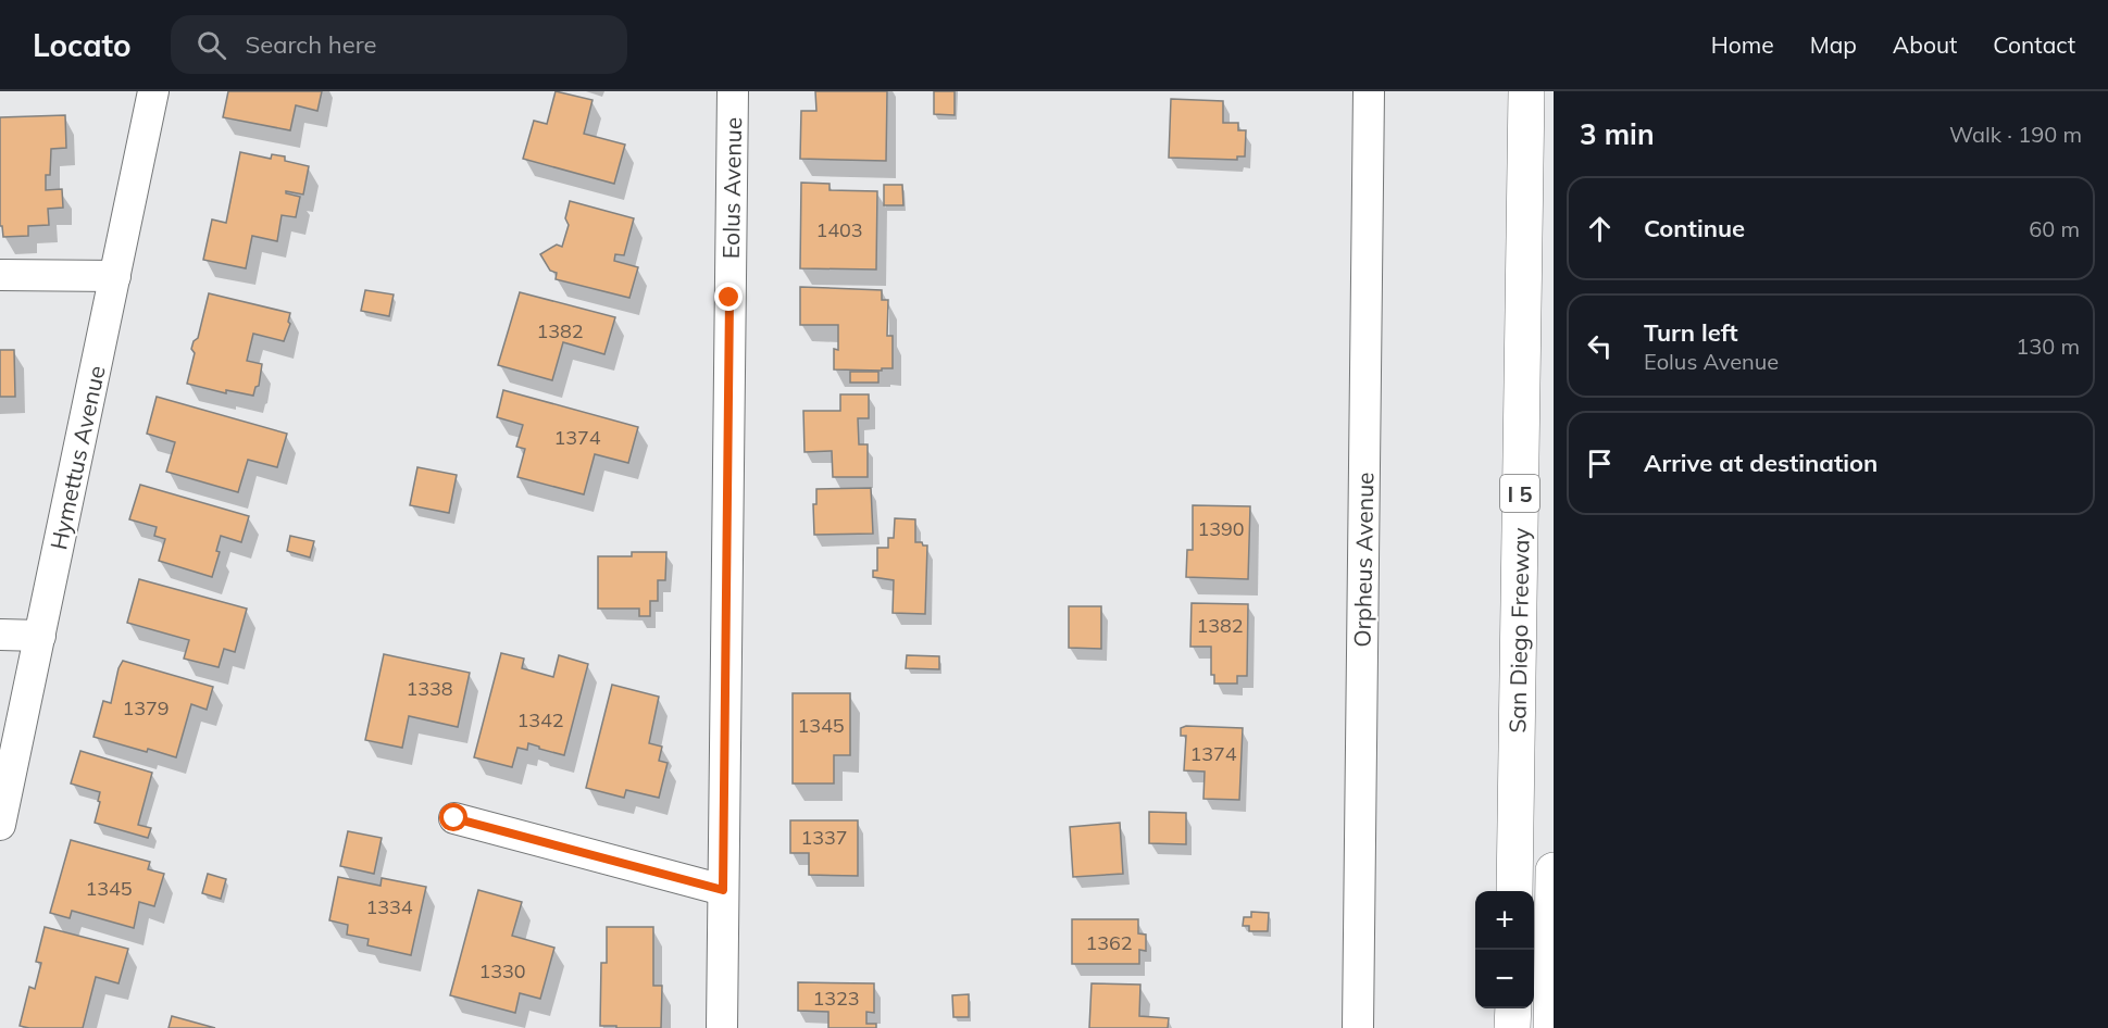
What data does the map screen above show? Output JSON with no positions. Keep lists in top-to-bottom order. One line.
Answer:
{"streets":{"highway":["I 5","San Diego Freeway"],"street":["Eolus Avenue","Hymettus Avenue","Orpheus Avenue"]},"house_numbers":["1403","1382","1374","1390","1382","1338","1379","1342","1345","1374","1337","1345","1334","1362","1330","1323"],"page":{"header":"Locato","search":"Search here","nav":["Home","Map","About","Contact"],"heading":["3 min","Walk · 190 m"],"list":[["Continue","60 m"],["Turn left","Eolus Avenue","130 m"],"Arrive at destination"],"map_buttons":["+","−"]}}
